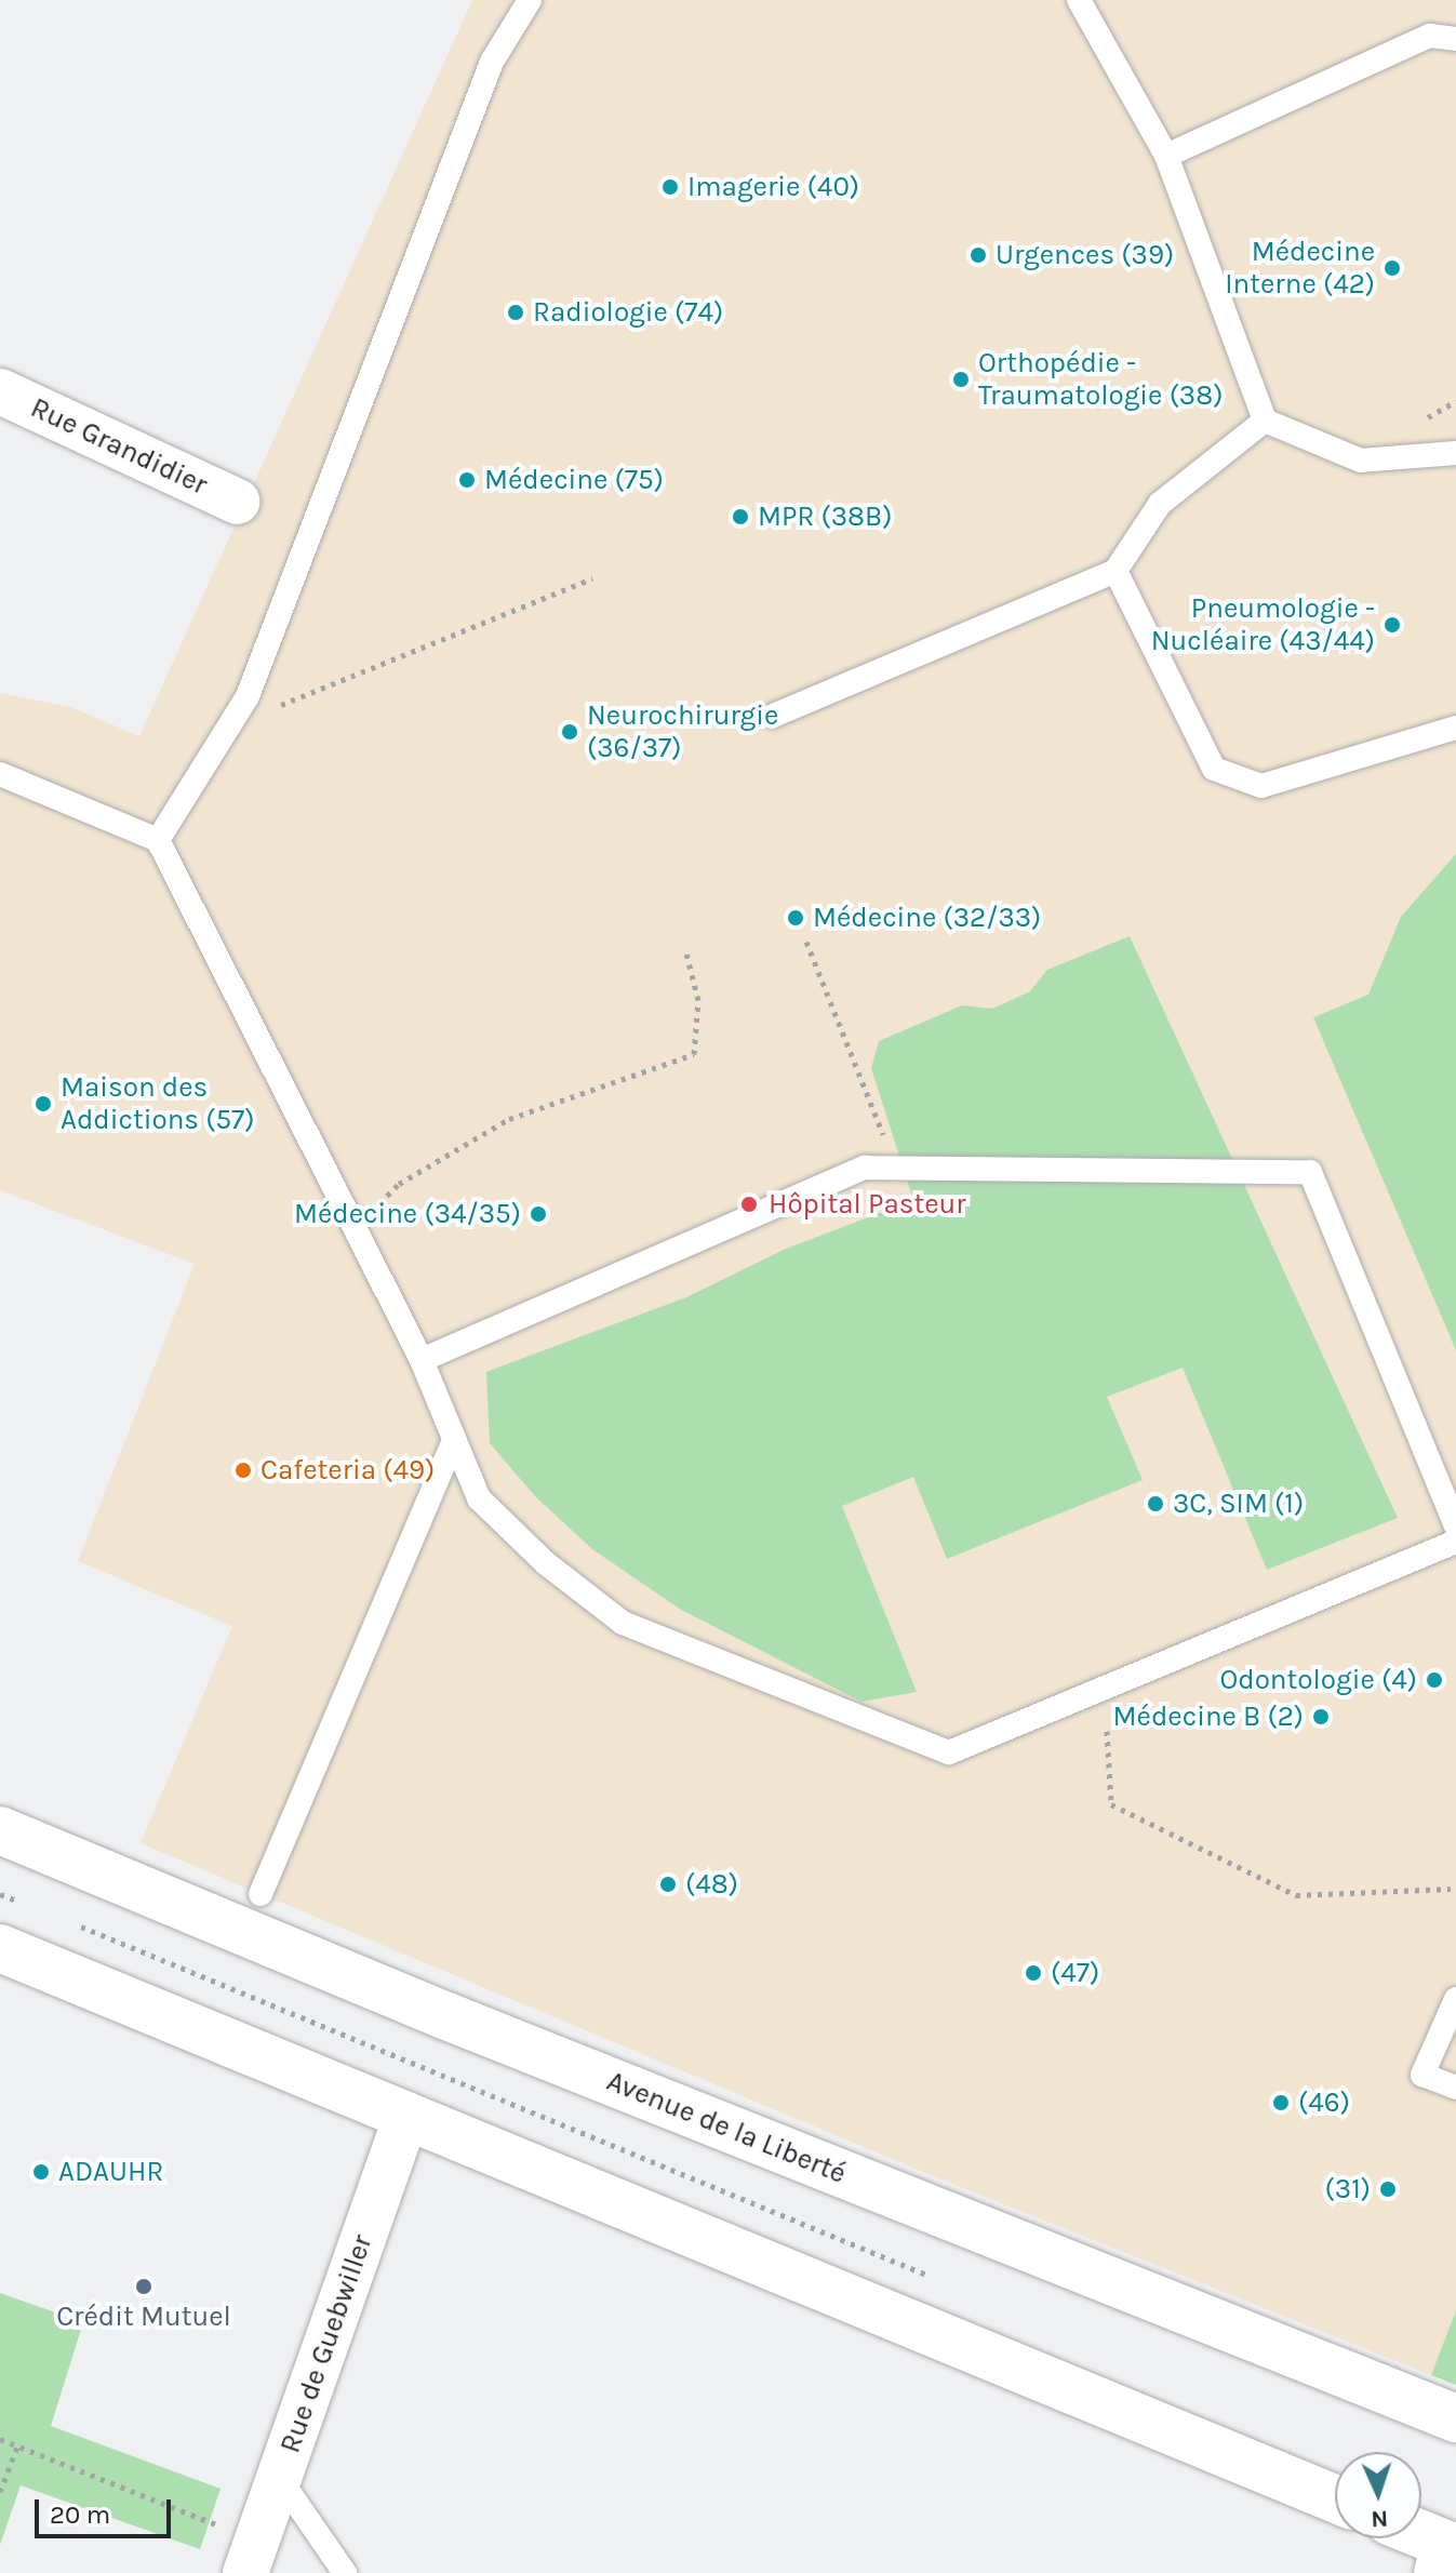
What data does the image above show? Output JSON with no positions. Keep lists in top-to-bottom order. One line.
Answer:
{"streets":{"main road":["Avenue de la Liberté"],"street":["Rue Grandidier","Rue de Guebwiller"]},"places":["Imagerie (40)","Urgences (39)","Médecine Interne (42)","Radiologie (74)","Orthopédie - Traumatologie (38)","Médecine (75)","MPR (38B)","Pneumologie - Nucléaire (43/44)","Neurochirurgie (36/37)","Médecine (32/33)","Maison des Addictions (57)","Hôpital Pasteur","Médecine (34/35)","Cafeteria (49)","3C, SIM (1)","Odontologie (4)","Médecine B (2)","(48)","(47)","(46)","ADAUHR","(31)","Crédit Mutuel"],"scale_bar":"20 m","north":"bottom"}
